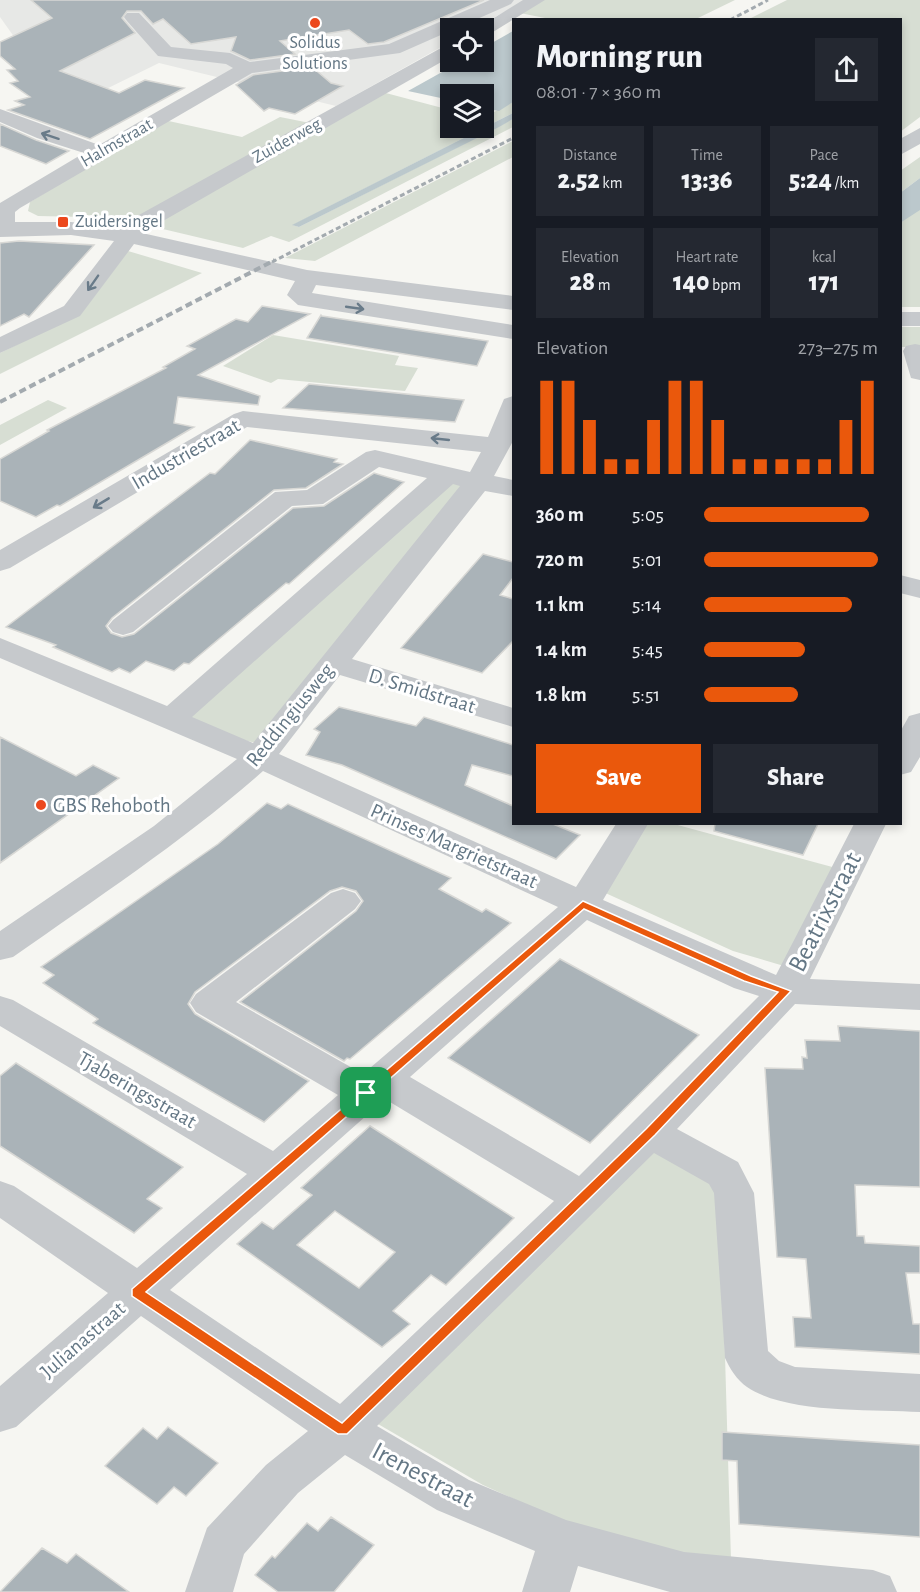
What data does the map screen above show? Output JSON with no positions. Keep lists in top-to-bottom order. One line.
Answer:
{"streets":{"street":["Zuiderweg","Halmstraat","Industriestraat","D. Smidstraat","Reddingiusweg","Prinses Margrietstraat","Beatrixstraat","Tjaberingsstraat","Julianastraat","Irenestraat"]},"crossings":[["Industriestraat","Reddingiusweg"],["D. Smidstraat","Reddingiusweg"],["Reddingiusweg","Prinses Margrietstraat"],["Prinses Margrietstraat","Beatrixstraat"],["Prinses Margrietstraat","Julianastraat"],["Beatrixstraat","Irenestraat"],["Tjaberingsstraat","Julianastraat"],["Julianastraat","Irenestraat"]],"places":{"other":["Solidus Solutions","GBS Rehoboth"],"transit":["Zuidersingel"]},"page":{"heading":["Morning run","08:01 · 7 × 360 m"],"stats":[["Distance","2.52 km"],["Time","13:36"],["Pace","5:24 /km"],["Elevation","28 m"],["Heart rate","140 bpm"],["kcal","171"]],"chart":["Elevation","273–275 m"],"list":[{"name":"360 m","note":"5:05"},{"name":"720 m","note":"5:01"},{"name":"1.1 km","note":"5:14"},{"name":"1.4 km","note":"5:45"},{"name":"1.8 km","note":"5:51"}],"buttons":["Save","Share"]}}
